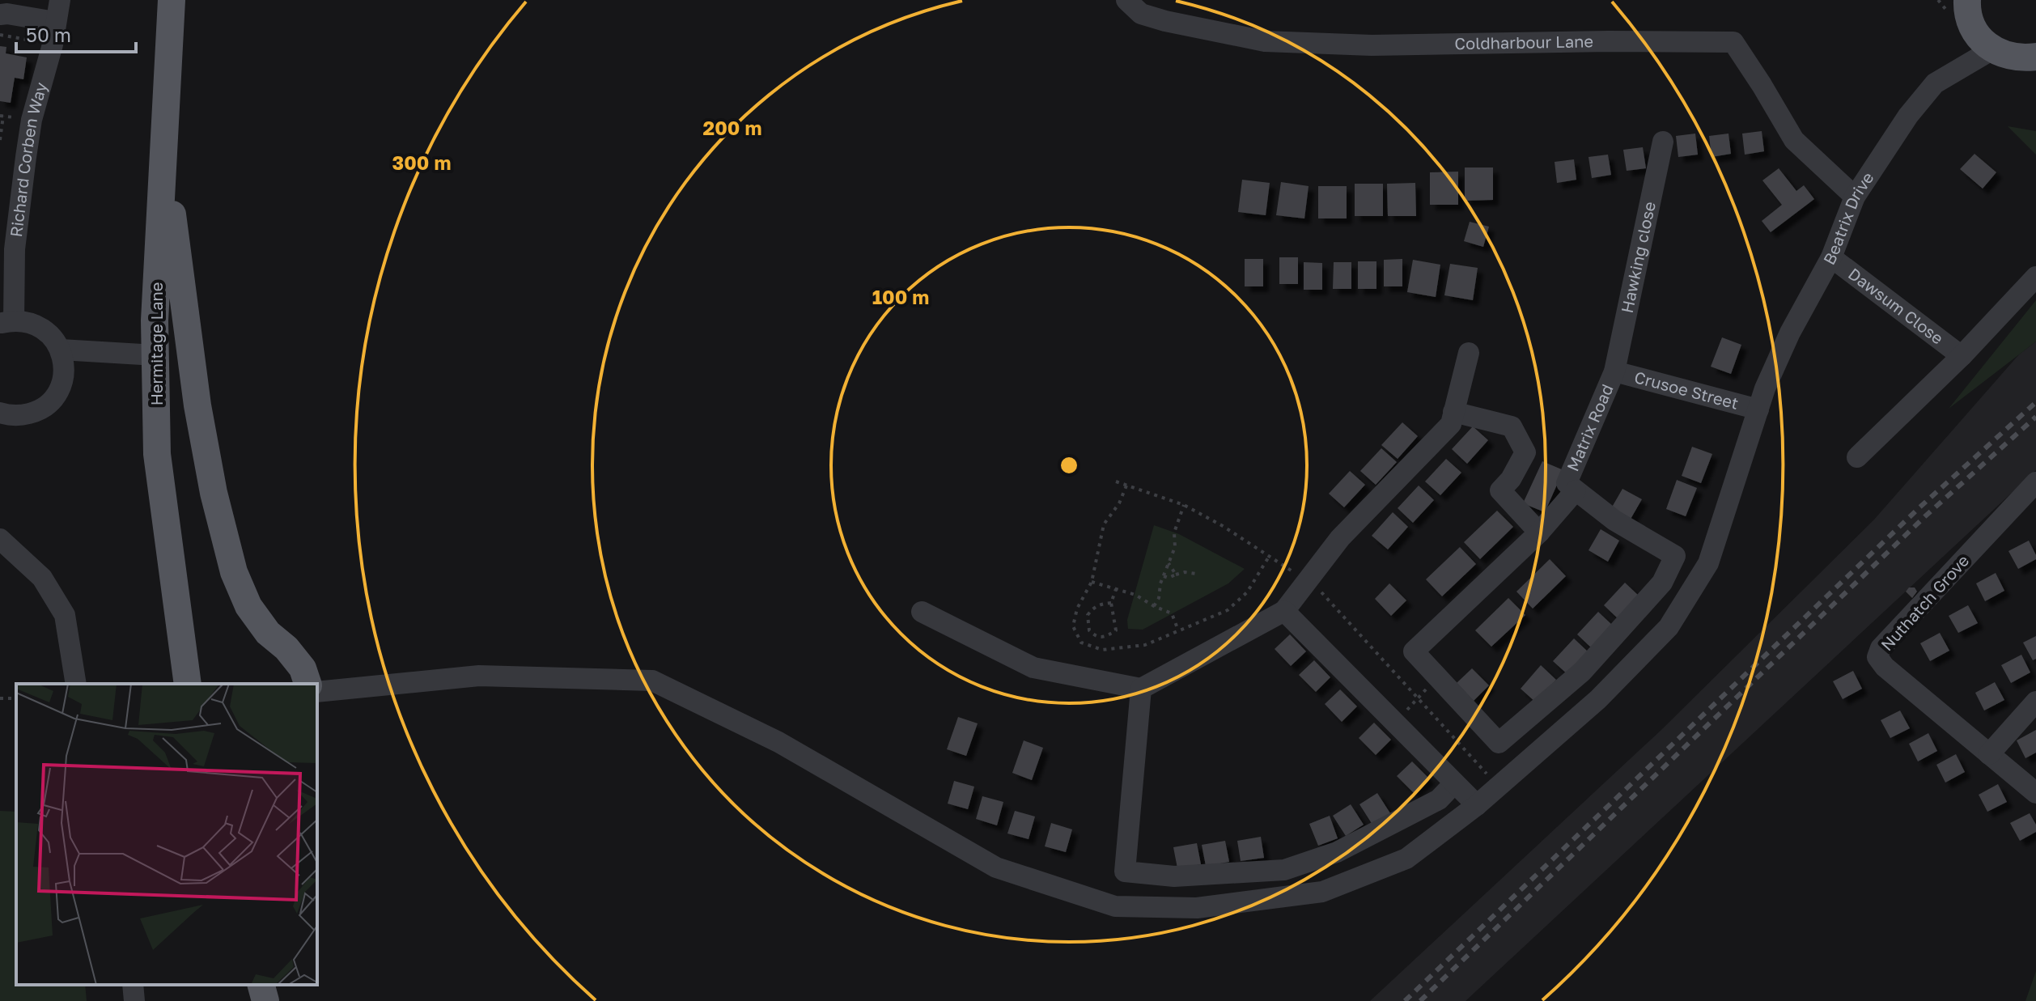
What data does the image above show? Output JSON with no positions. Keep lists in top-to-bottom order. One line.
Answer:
{"streets":{"main road":["Hermitage Lane"],"street":["Coldharbour Lane","Richard Corben Way","Beatrix Drive","Hawking close","Dawsum Close","Crusoe Street","Matrix Road","Nuthatch Grove"]},"crossings":[["Coldharbour Lane","Beatrix Drive"],["Beatrix Drive","Dawsum Close"],["Beatrix Drive","Crusoe Street"],["Hawking close","Crusoe Street"],["Hawking close","Matrix Road"],["Crusoe Street","Matrix Road"]],"scale_bar":"50 m","rings":["200 m","300 m","100 m"]}
